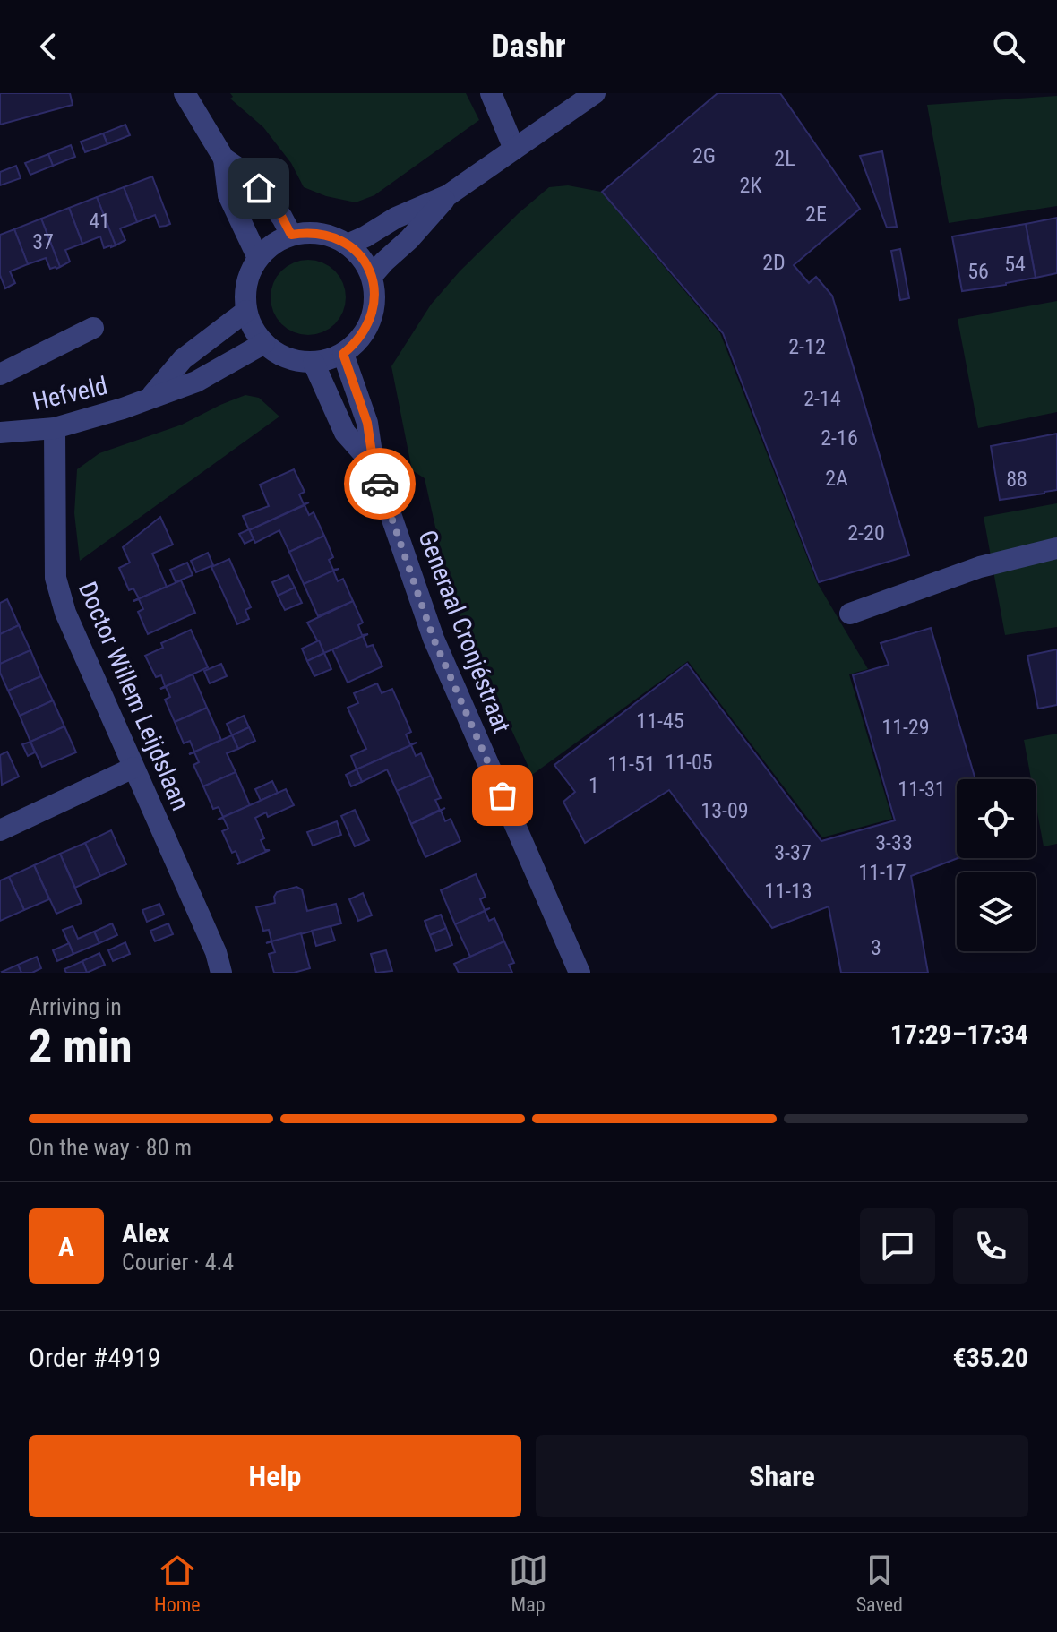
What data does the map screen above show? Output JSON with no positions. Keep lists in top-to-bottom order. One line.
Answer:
{"streets":{"street":["Hefveld","Generaal Cronjéstraat","Doctor Willem Leijdslaan"]},"crossings":[["Hefveld","Generaal Cronjéstraat"],["Hefveld","Doctor Willem Leijdslaan"]],"house_numbers":["2G","2L","2K","2E","41","37","2D","54","56","2-12","2-14","2-16","2A","88","2-20","11-45","11-29","11-05","11-51","1","11-31","13-09","3-33","3-37","11-17","11-13","3"],"page":{"header":"Dashr","heading":["2 min","Arriving in","17:29–17:34"],"panel":["Alex","Courier · 4.4","Order #4919","€35.20"],"bar":"On the way · 80 m","round":"A","buttons":["Help","Share"],"tabs":["Home","Map","Saved"]}}
